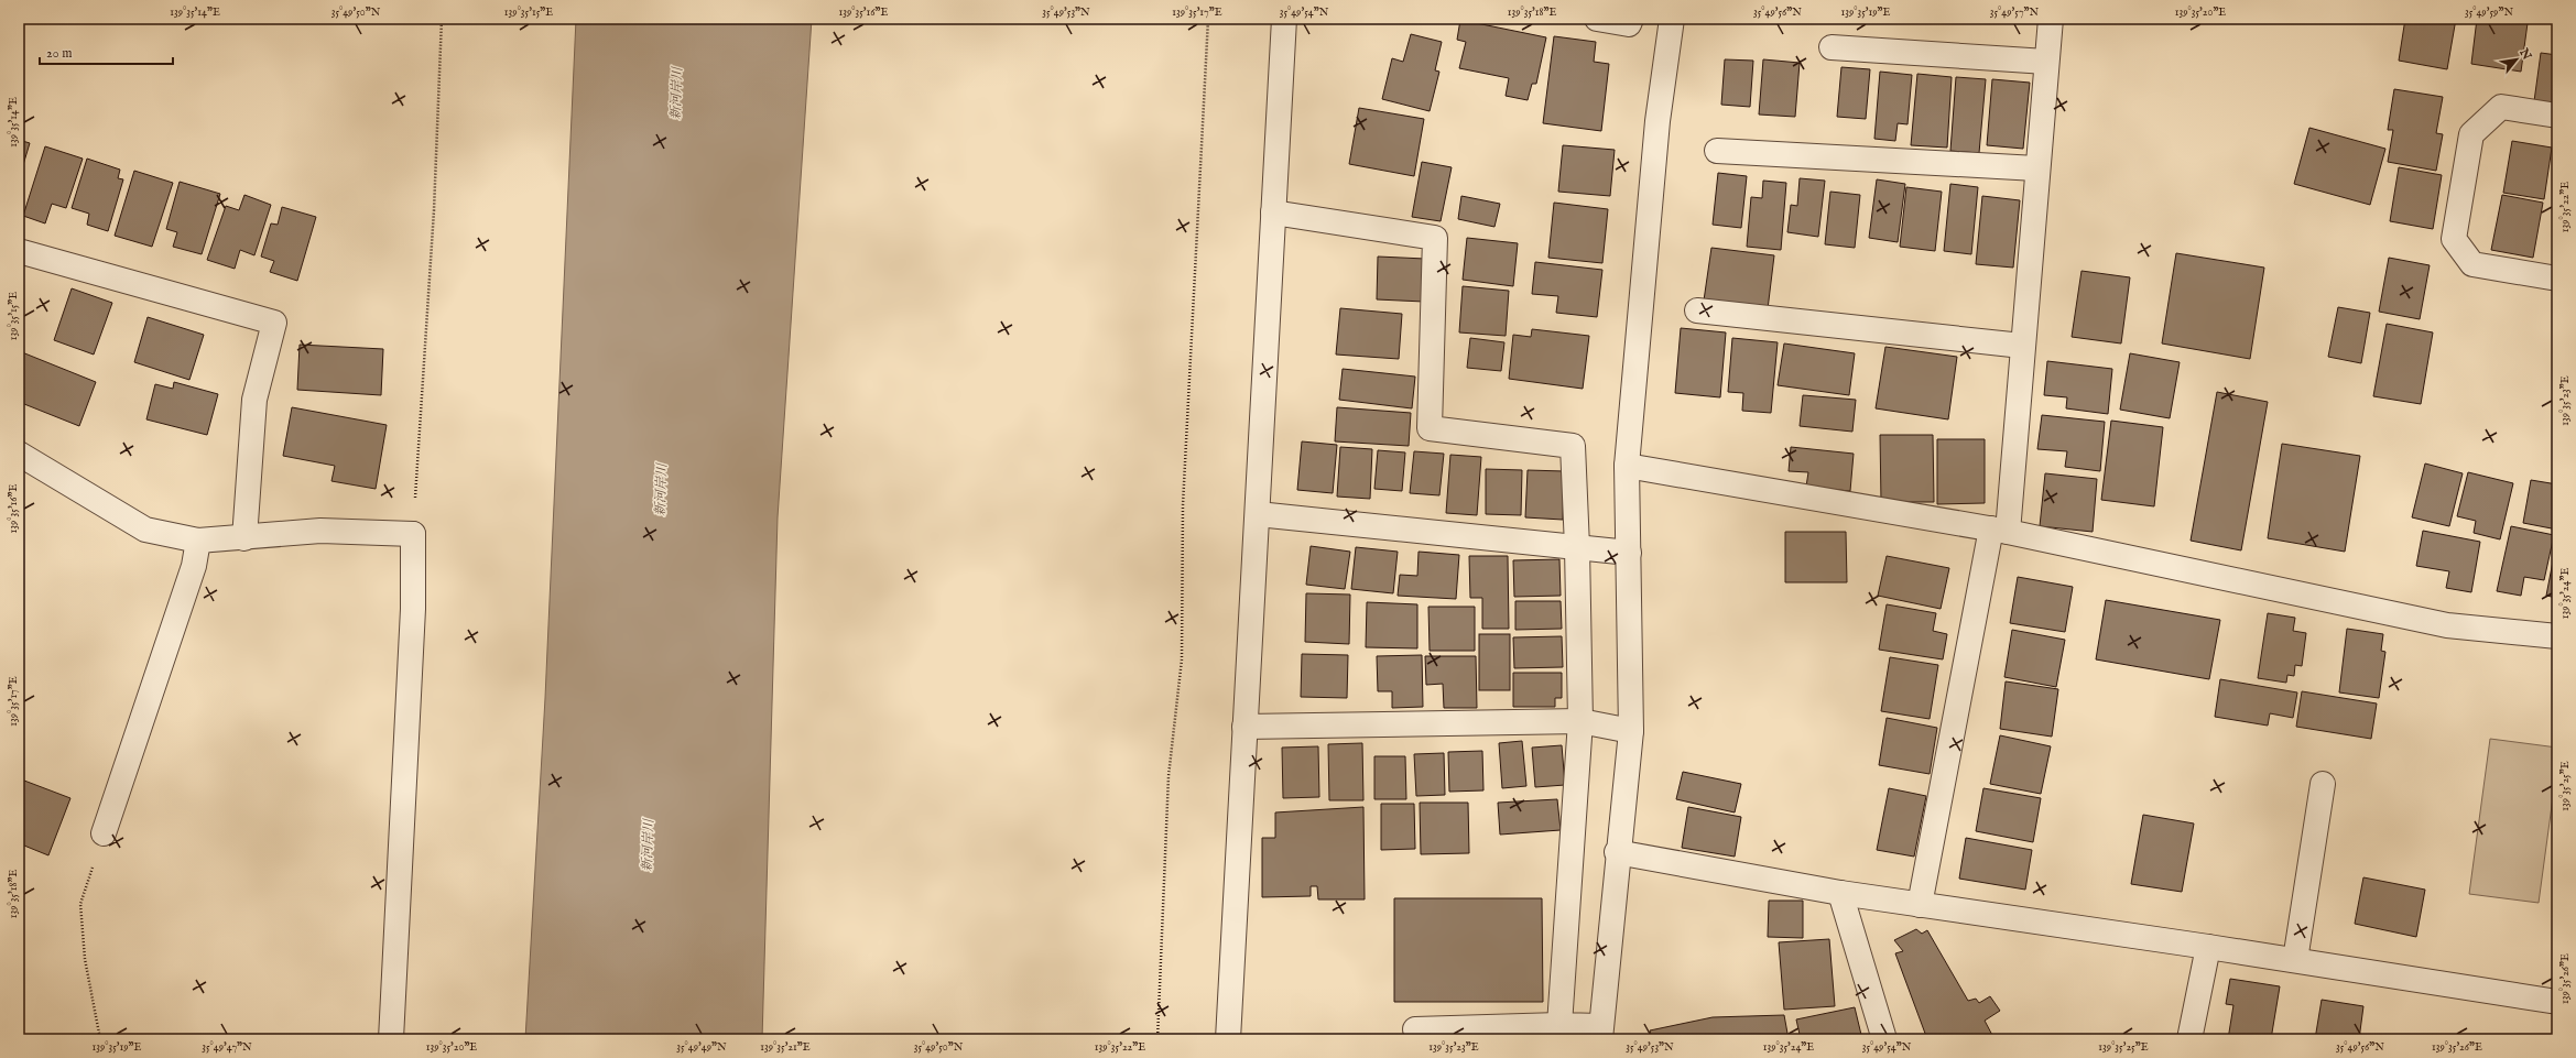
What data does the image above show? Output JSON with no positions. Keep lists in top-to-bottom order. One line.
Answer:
{"water":["新河岸川"],"scale_bar":"20 m","north":"top right","coordinates":["139°35'14\"E","35°49'50\"N","139°35'15\"E","139°35'16\"E","35°49'53\"N","139°35'17\"E","35°49'54\"N","139°35'18\"E","35°49'56\"N","139°35'19\"E","35°49'57\"N","139°35'20\"E","35°49'59\"N","139°35'22\"E","139°35'23\"E","139°35'24\"E","139°35'25\"E","139°35'26\"E","35°49'47\"N","35°49'49\"N","139°35'21\"E"]}
